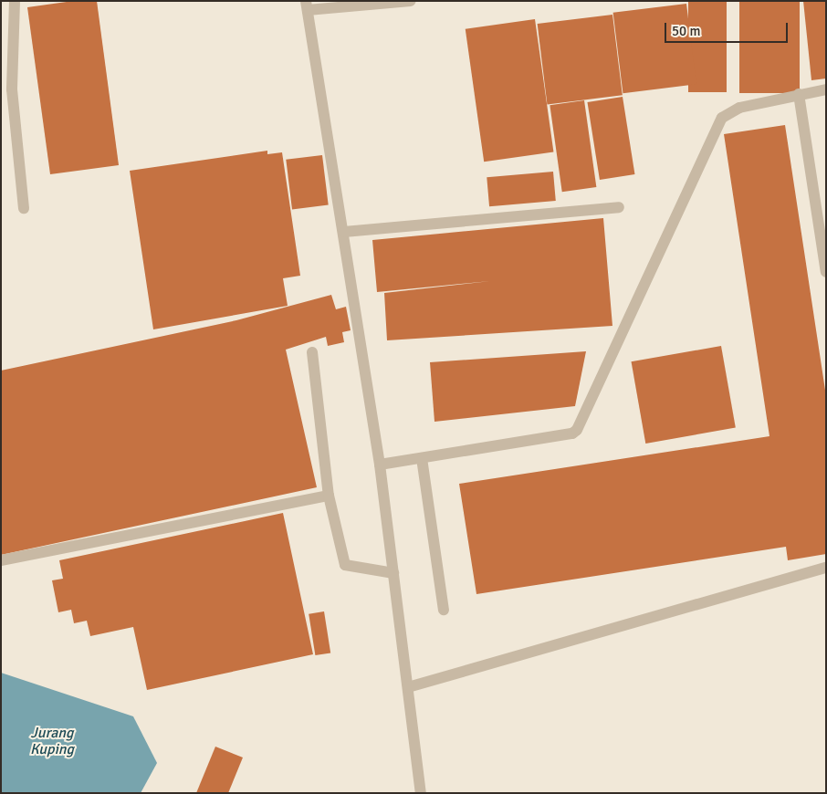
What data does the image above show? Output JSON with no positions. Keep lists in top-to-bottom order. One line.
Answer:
{"water":["Jurang Kuping"],"scale_bar":"50 m"}
